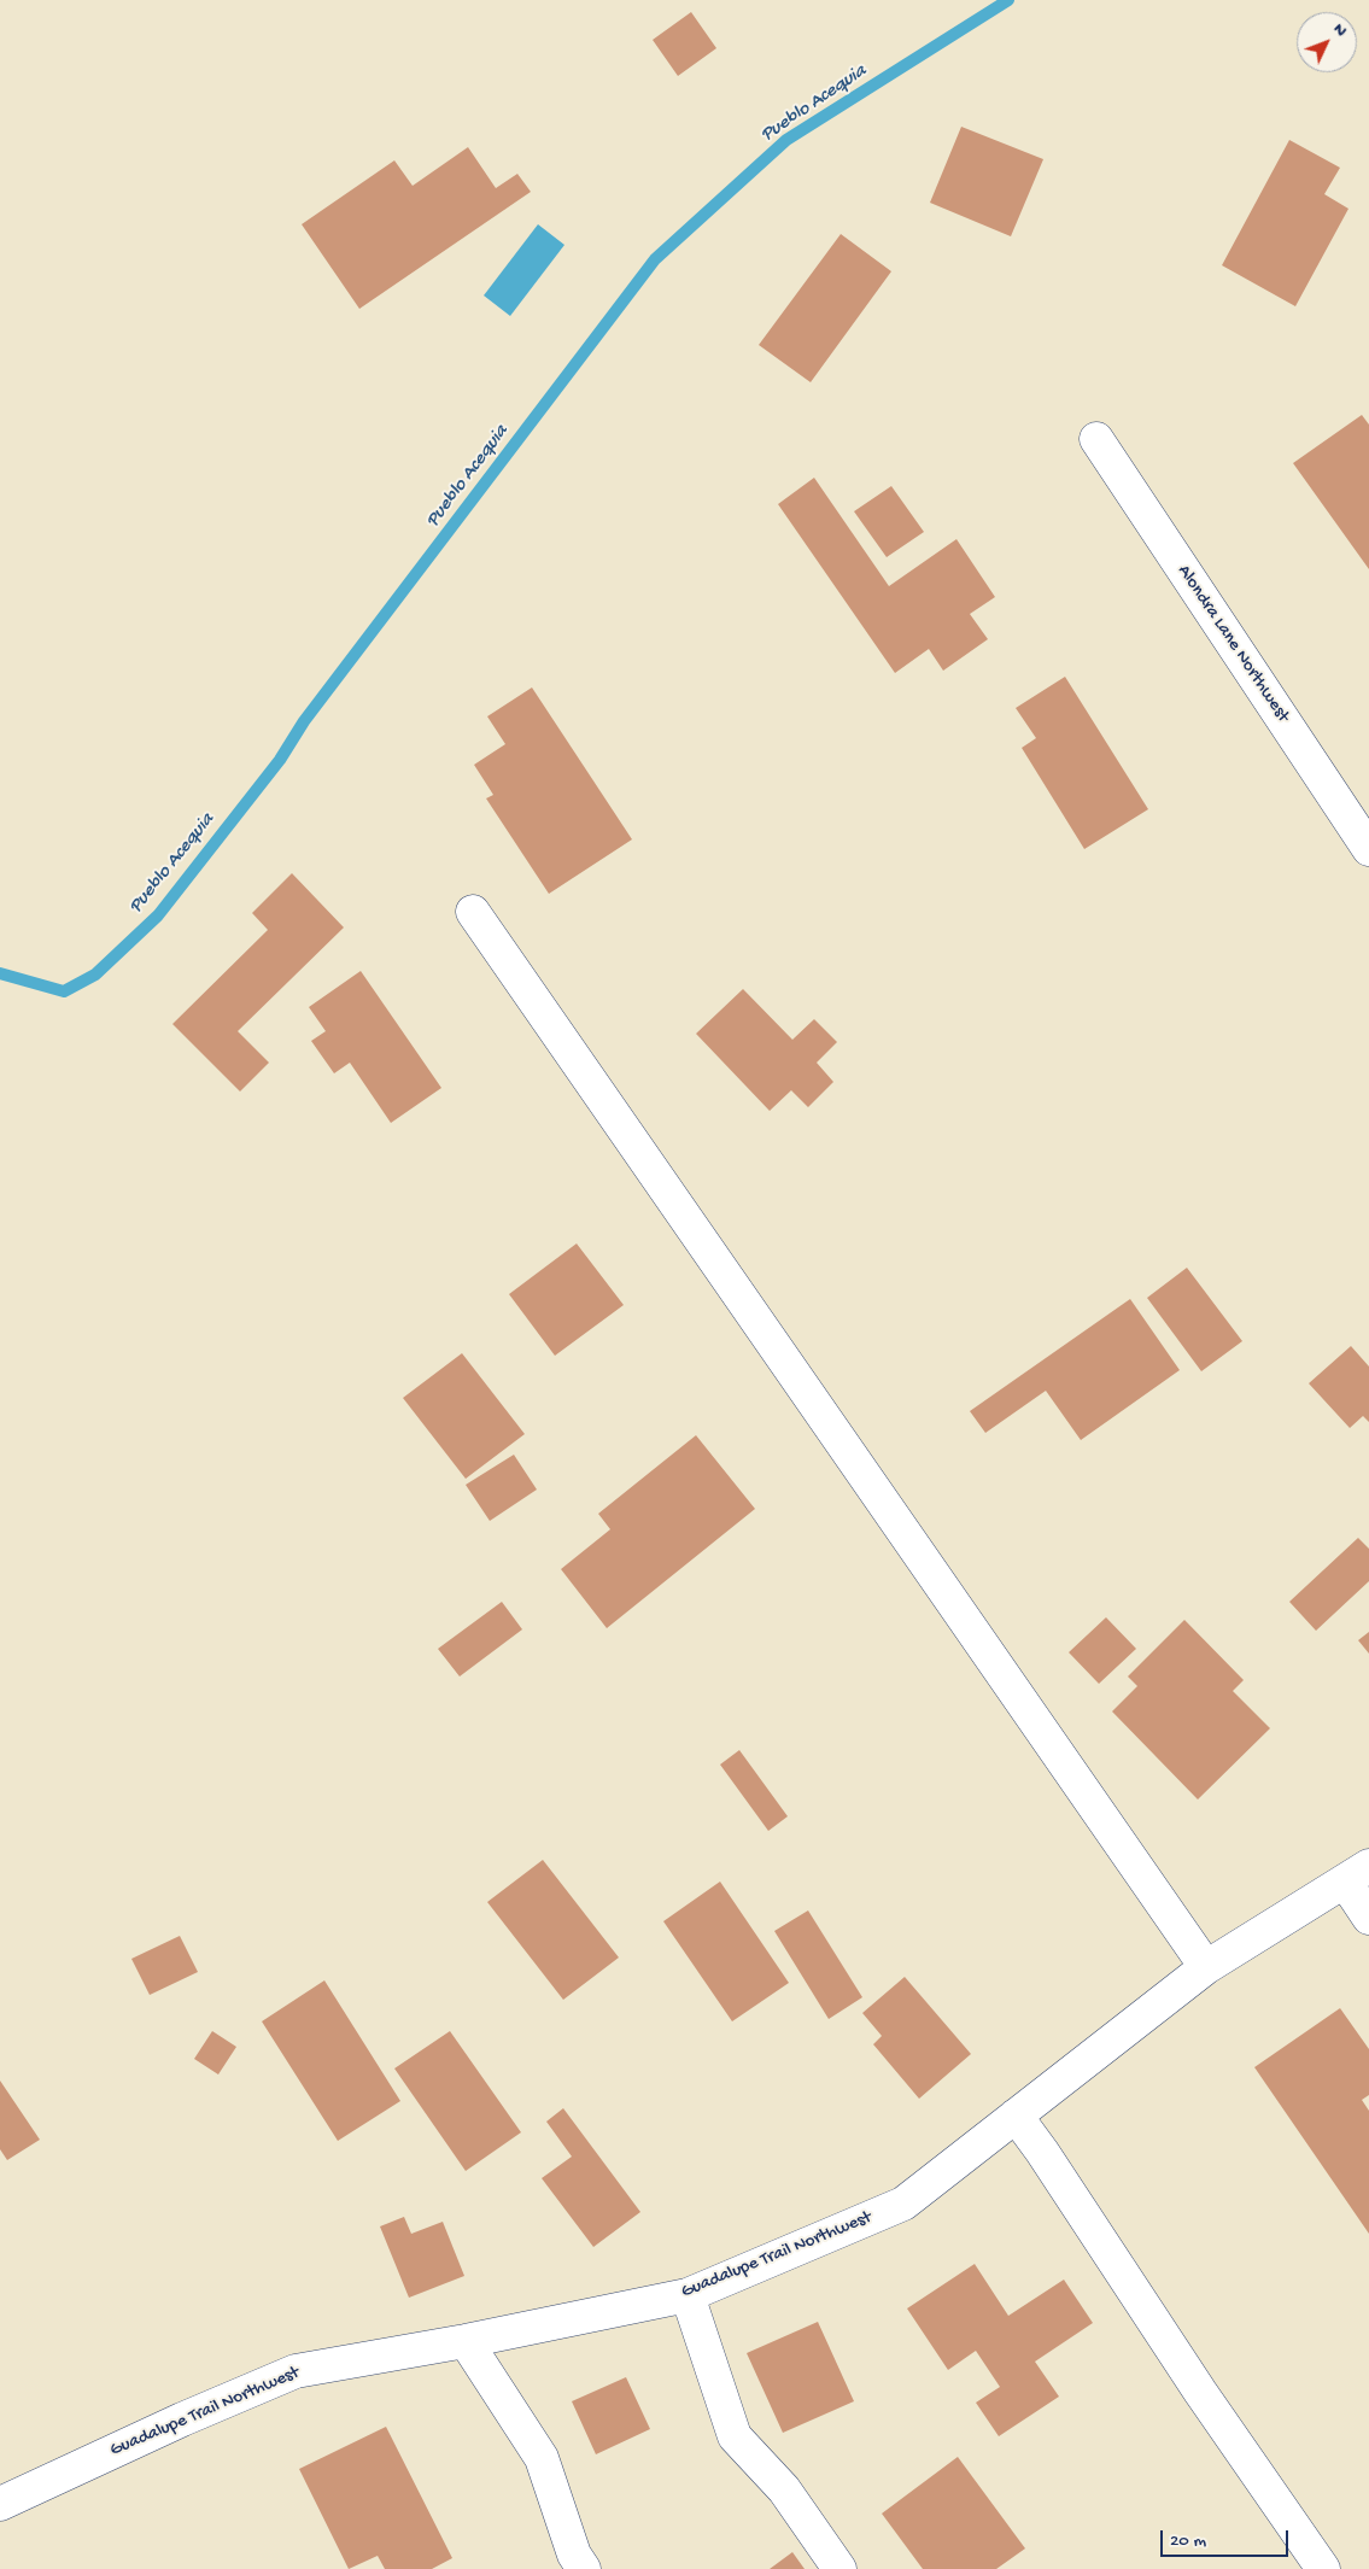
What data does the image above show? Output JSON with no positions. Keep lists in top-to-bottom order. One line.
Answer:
{"streets":{"street":["Alondra Lane Northwest","Guadalupe Trail Northwest"]},"water":["Pueblo Acequia"],"scale_bar":"20 m","north":"top right"}
